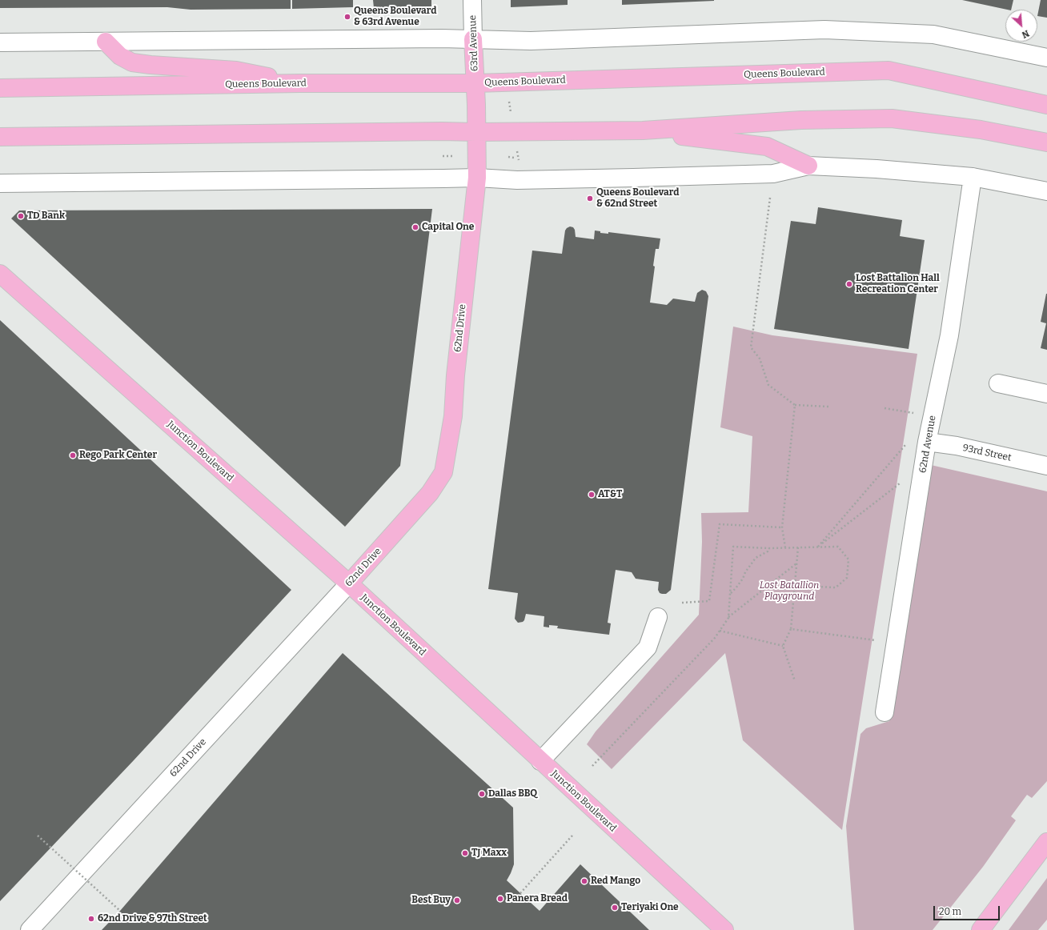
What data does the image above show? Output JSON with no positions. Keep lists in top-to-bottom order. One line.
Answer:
{"streets":{"main road":["63rd Avenue","Queens Boulevard","62nd Drive","Junction Boulevard"],"street":["62nd Avenue","93rd Street"]},"crossings":[["63rd Avenue","Queens Boulevard"],["63rd Avenue","62nd Drive"],["62nd Drive","Junction Boulevard"],["62nd Avenue","93rd Street"]],"parks":["Lost Batallion Playground"],"places":["Queens Boulevard & 63rd Avenue","Queens Boulevard & 62nd Street","TD Bank","Capital One","Lost Battalion Hall Recreation Center","Rego Park Center","AT&T","Dallas BBQ","TJ Maxx","Red Mango","Panera Bread","Best Buy","Teriyaki One","62nd Drive & 97th Street"],"scale_bar":"20 m","north":"bottom right"}
